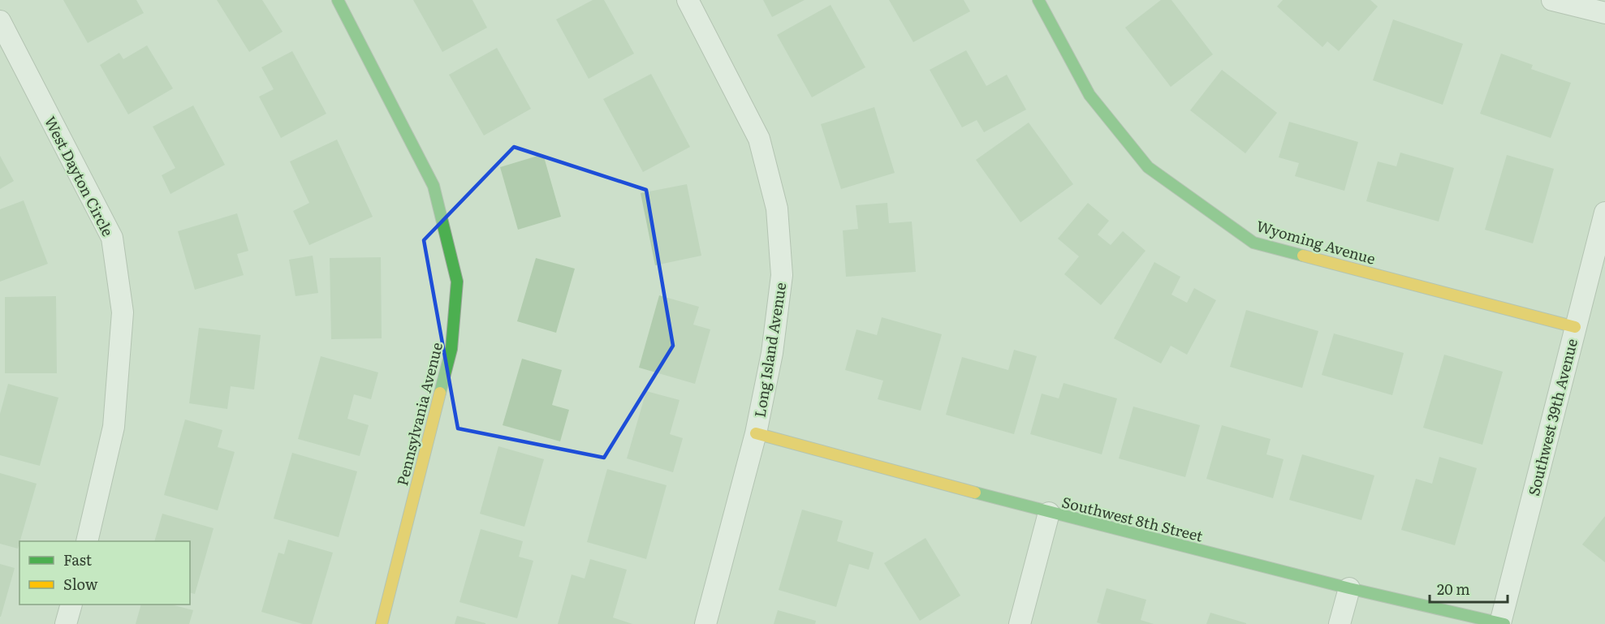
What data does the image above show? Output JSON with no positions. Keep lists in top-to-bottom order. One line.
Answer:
{"streets":{"street":["West Dayton Circle","Wyoming Avenue","Long Island Avenue","Pennsylvania Avenue","Southwest 39th Avenue","Southwest 8th Street"]},"crossings":[["Wyoming Avenue","Southwest 39th Avenue"],["Long Island Avenue","Southwest 8th Street"],["Southwest 39th Avenue","Southwest 8th Street"]],"legend":["Fast","Slow"],"scale_bar":"20 m"}
